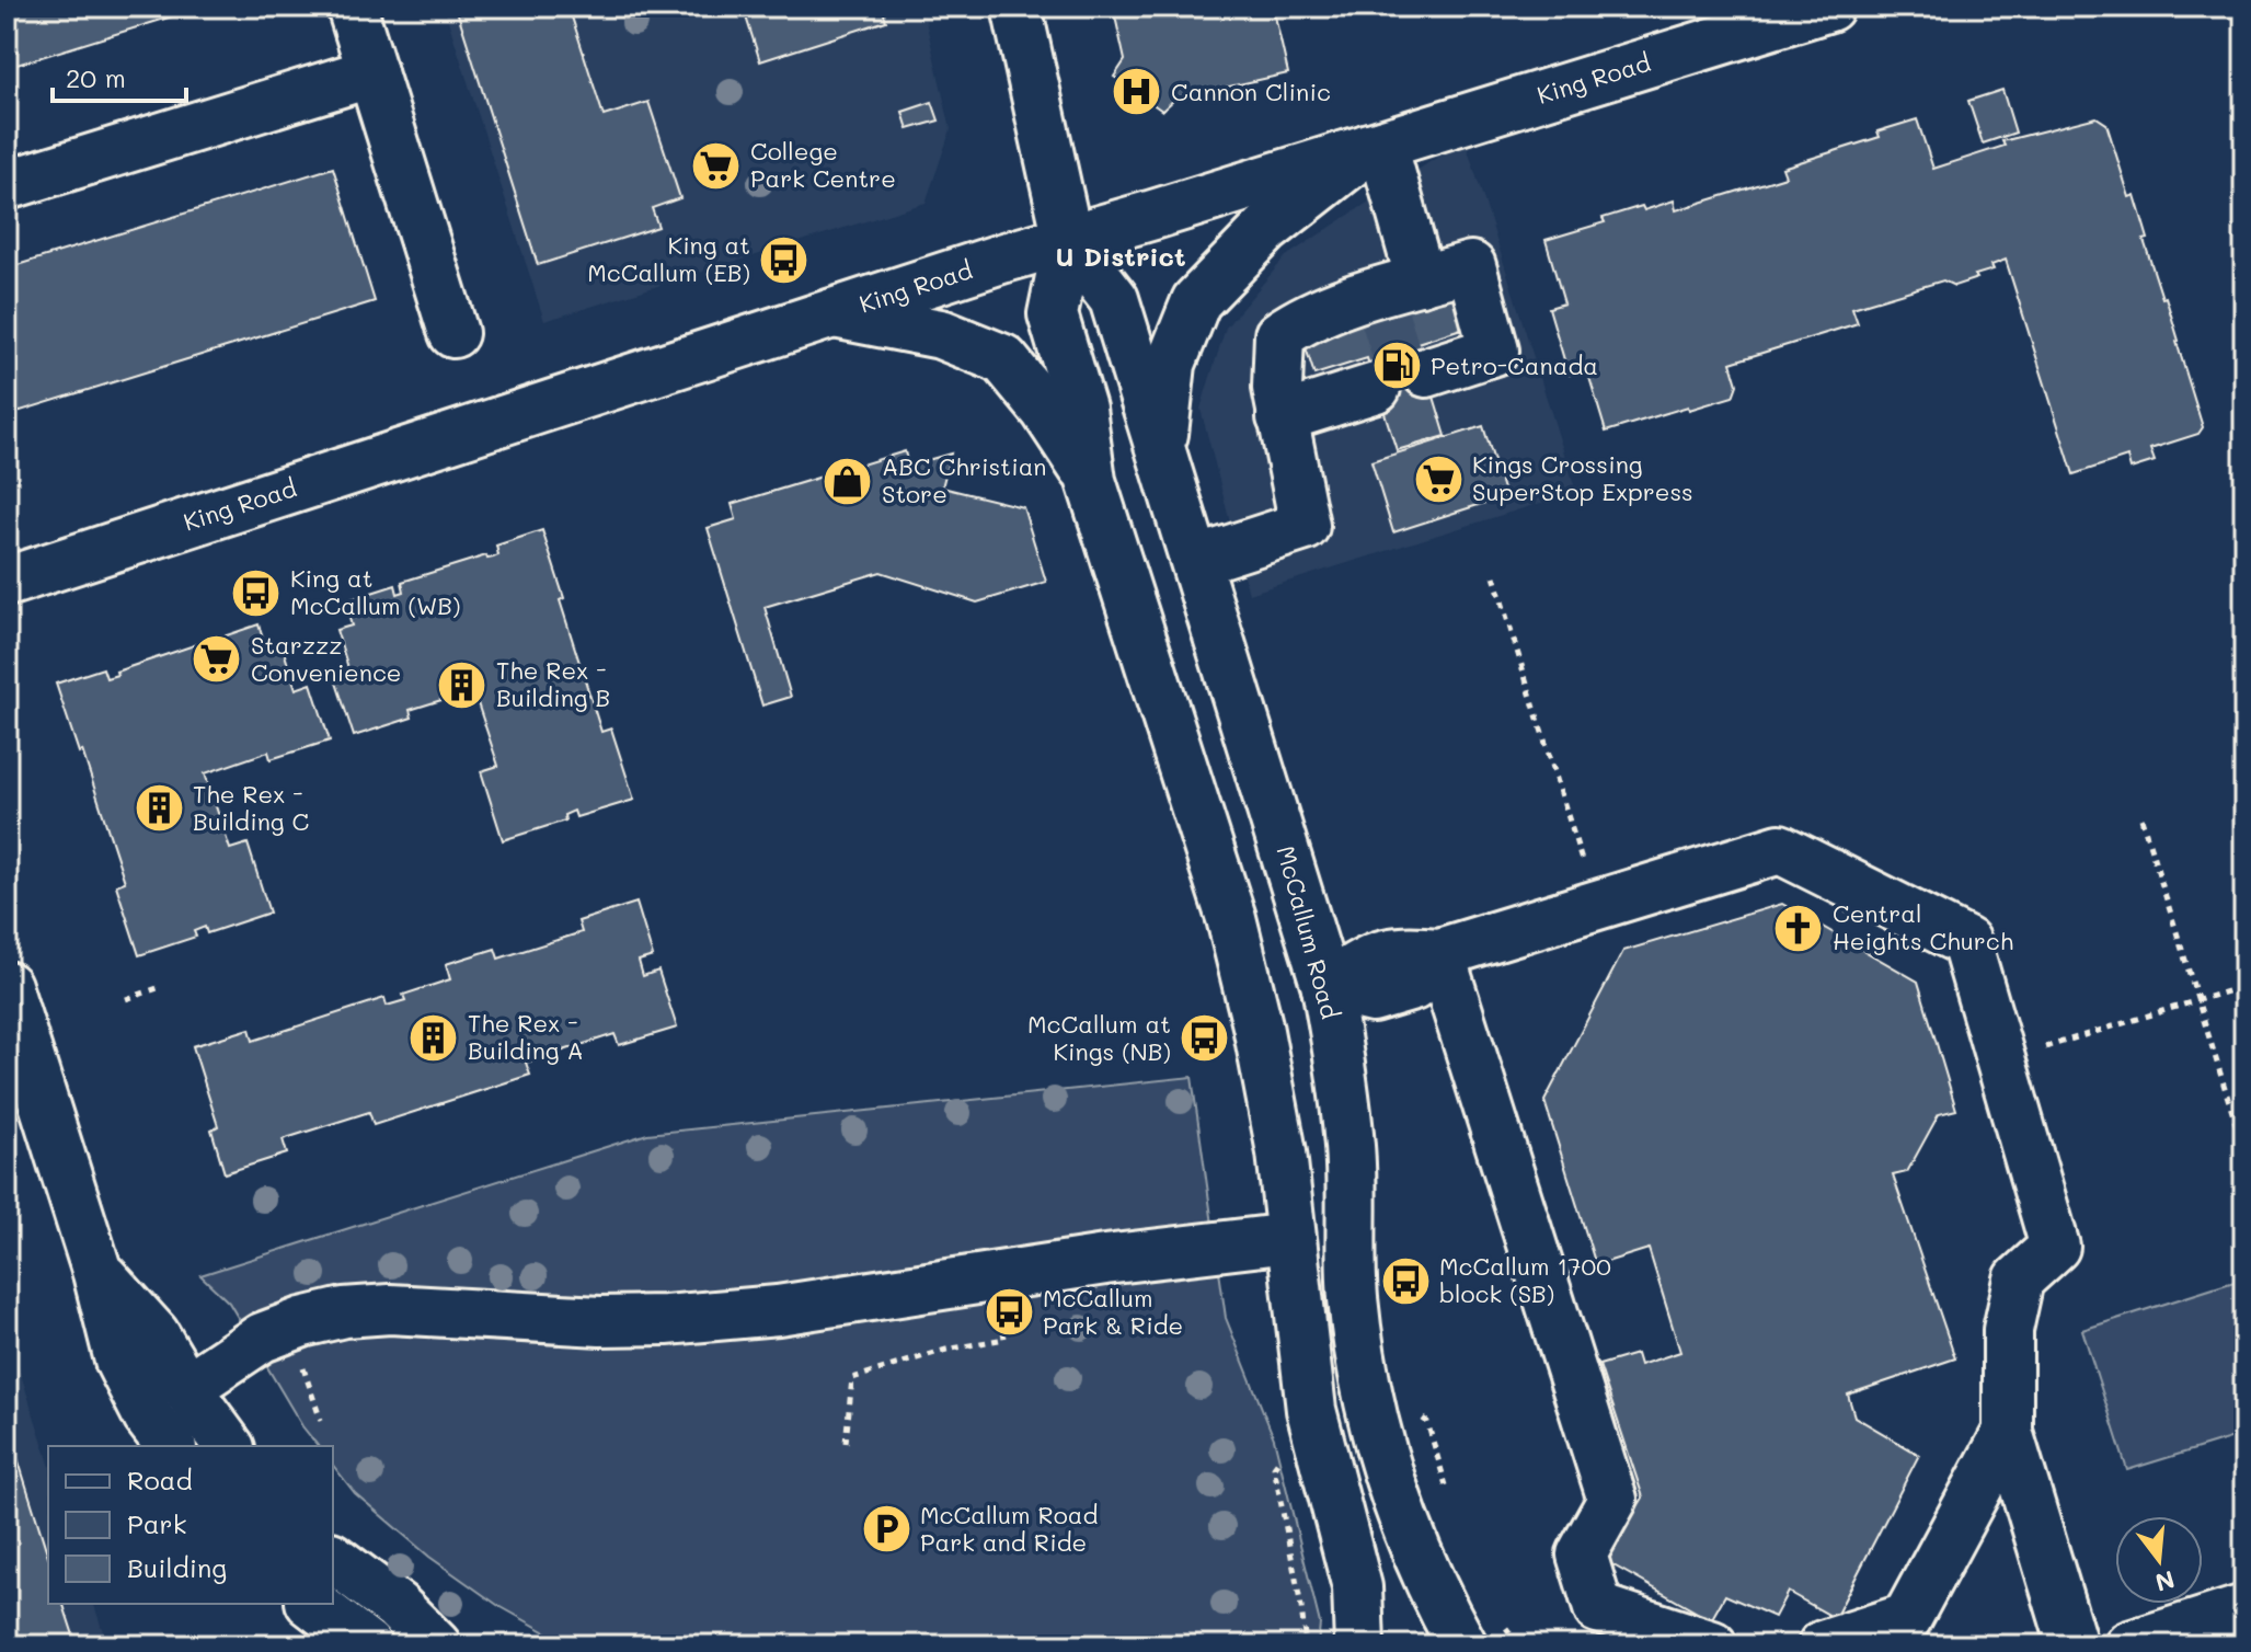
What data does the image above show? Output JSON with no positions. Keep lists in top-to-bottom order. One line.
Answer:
{"streets":{"main road":["King Road","McCallum Road"]},"crossings":[["King Road","McCallum Road"]],"districts":["U District"],"places":{"hospital":["Cannon Clinic"],"supermarket":["College Park Centre","Kings Crossing SuperStop Express","Starzzz Convenience"],"bus stop":["King at McCallum (EB)","King at McCallum (WB)","McCallum at Kings (NB)","McCallum 1700 block (SB)","McCallum Park & Ride"],"fuel station":["Petro-Canada"],"shop":["ABC Christian Store"],"building":["The Rex - Building B","The Rex - Building C","The Rex - Building A"],"church":["Central Heights Church"],"parking":["McCallum Road Park and Ride"]},"legend":["Road","Park","Building"],"scale_bar":"20 m","north":"bottom"}
